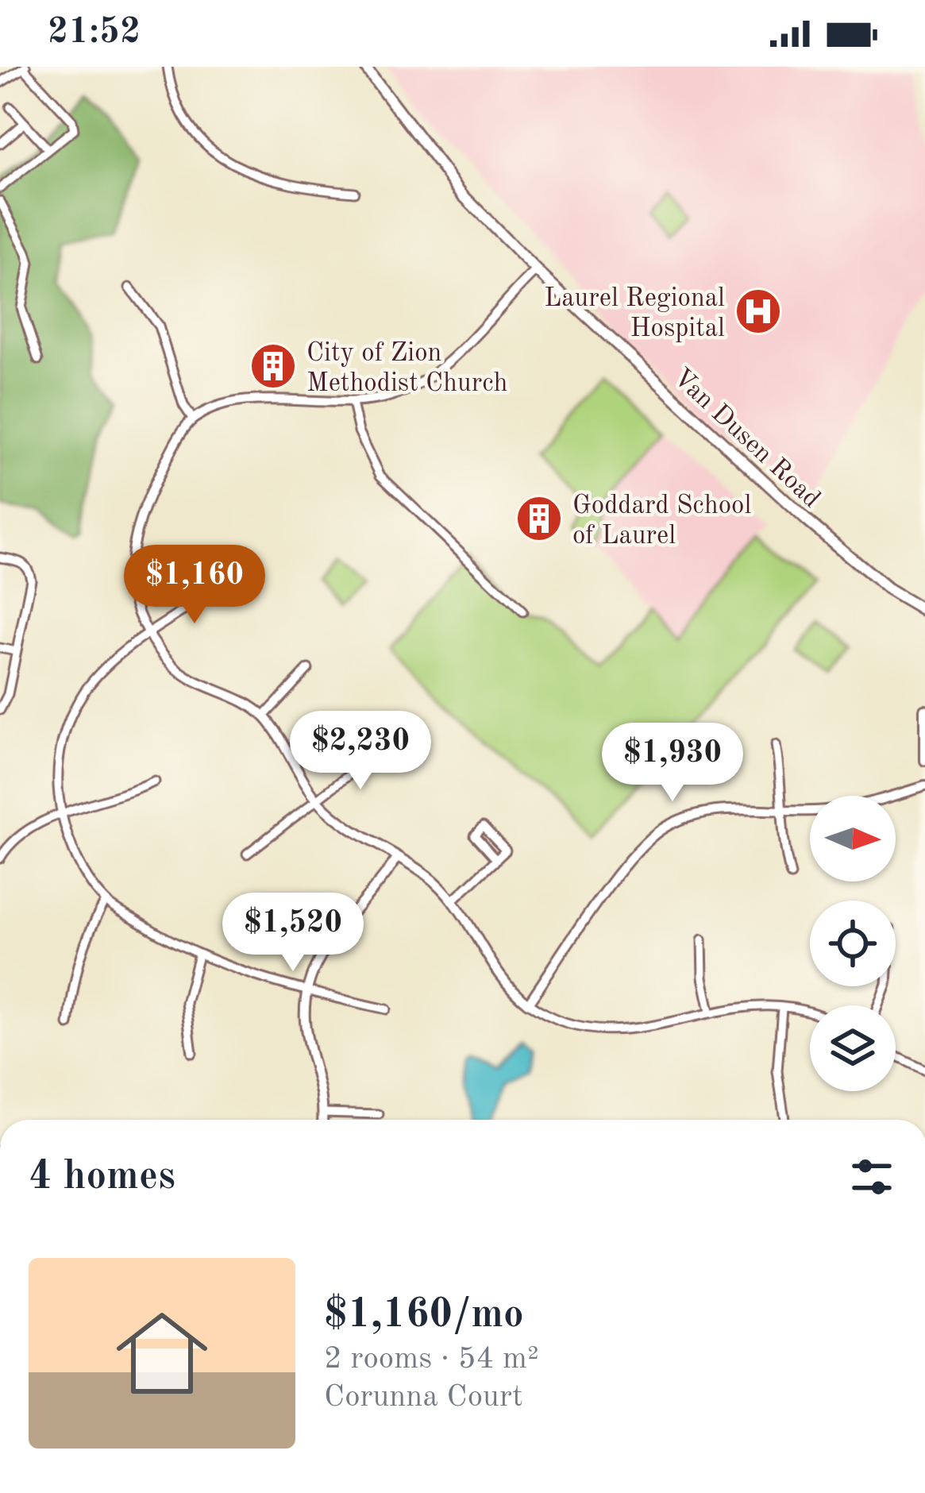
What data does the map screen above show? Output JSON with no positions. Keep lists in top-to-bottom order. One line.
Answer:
{"streets":{"main road":["Van Dusen Road"]},"places":{"hospital":["Laurel Regional Hospital"],"building":["City of Zion Methodist Church","Goddard School of Laurel"]},"north":"right","page":{"status":"21:52","price":["$1,160","$2,230","$1,930","$1,520"],"heading":"4 homes","list":[{"name":"$1,160/mo","note":"2 rooms · 54 m² · Corunna Court"}]}}
